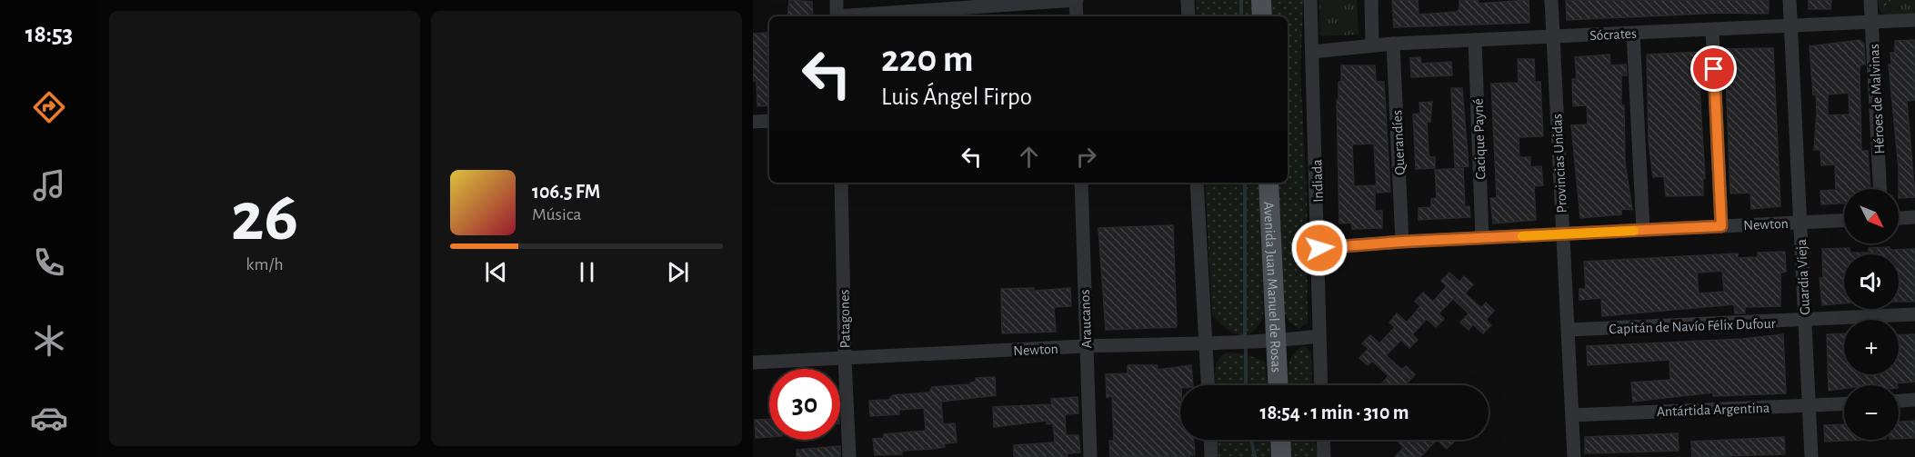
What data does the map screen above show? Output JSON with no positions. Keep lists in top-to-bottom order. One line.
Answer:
{"streets":{"main road":["Avenida Juan Manuel de Rosas"],"street":["Sócrates","Héroes de Malvinas","Cacique Payné","Querandíes","Provincias Unidas","Indiada","Newton","Guardia Vieja","Patagones","Araucanos","Capitán de Navío Félix Dufour","Antártida Argentina"]},"crossings":[["Sócrates","Héroes de Malvinas"],["Sócrates","Cacique Payné"],["Sócrates","Querandíes"],["Sócrates","Provincias Unidas"],["Sócrates","Indiada"],["Sócrates","Guardia Vieja"],["Cacique Payné","Newton"],["Querandíes","Newton"],["Provincias Unidas","Newton"],["Provincias Unidas","Capitán de Navío Félix Dufour"],["Provincias Unidas","Antártida Argentina"],["Indiada","Newton"],["Newton","Guardia Vieja"],["Newton","Avenida Juan Manuel de Rosas"],["Newton","Patagones"],["Newton","Araucanos"],["Guardia Vieja","Capitán de Navío Félix Dufour"],["Guardia Vieja","Antártida Argentina"]],"north":"bottom right","page":{"tabs":"18:53","tile":["26","km/h"],"turn":["220 m","Luis Ángel Firpo"],"song":["106.5 FM","Música"],"map_buttons":["+","−"],"limit":"30","trip":"18:54 · 1 min · 310 m"}}
